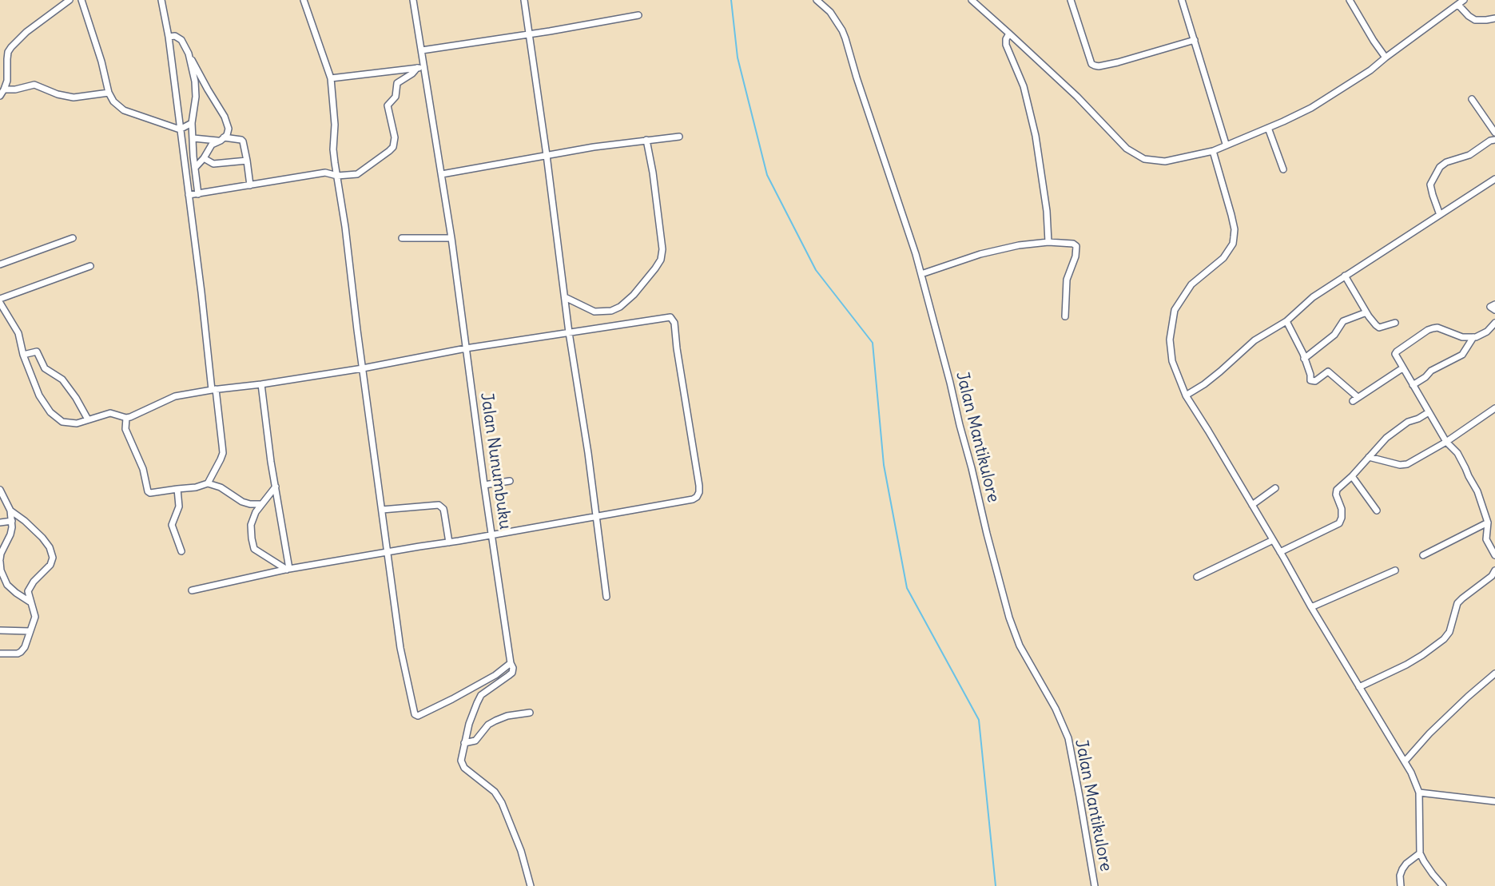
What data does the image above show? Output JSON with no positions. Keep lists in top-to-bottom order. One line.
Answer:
{"streets":{"street":["Jalan Mantikulore","Jalan Nunumbuku"]}}
